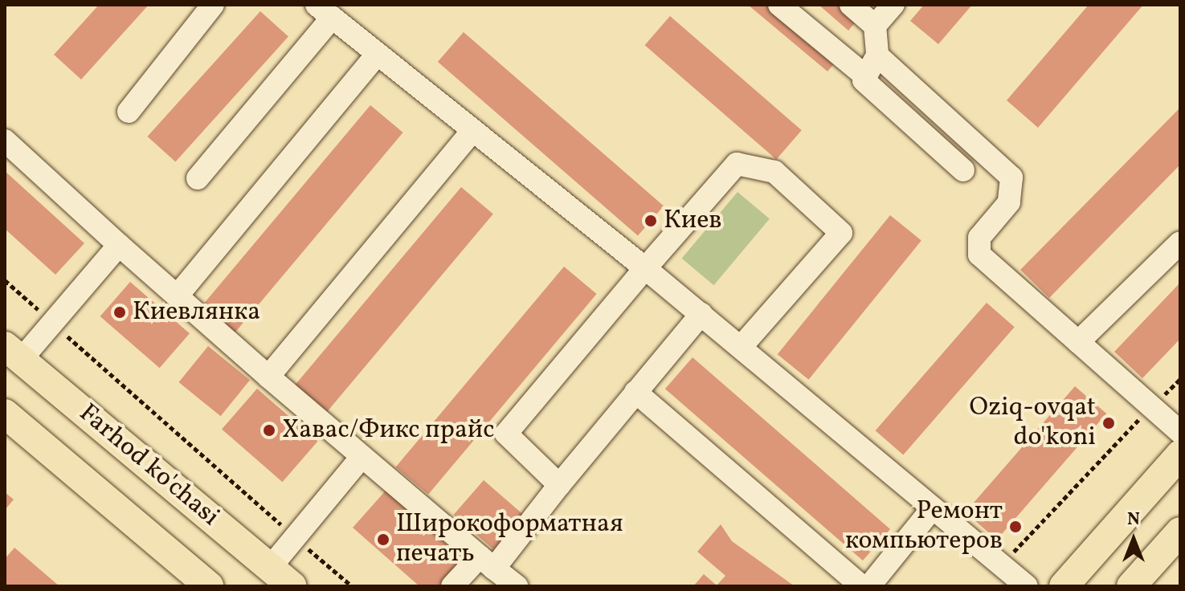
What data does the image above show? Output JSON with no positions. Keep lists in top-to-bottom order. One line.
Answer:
{"streets":{"main road":["Farhod ko'chasi"]},"places":["Киев","Киевлянка","Oziq-ovqat do'koni","Хавас/Фикс прайс","Ремонт компьютеров","Широкоформатная печать"],"north":"top"}
